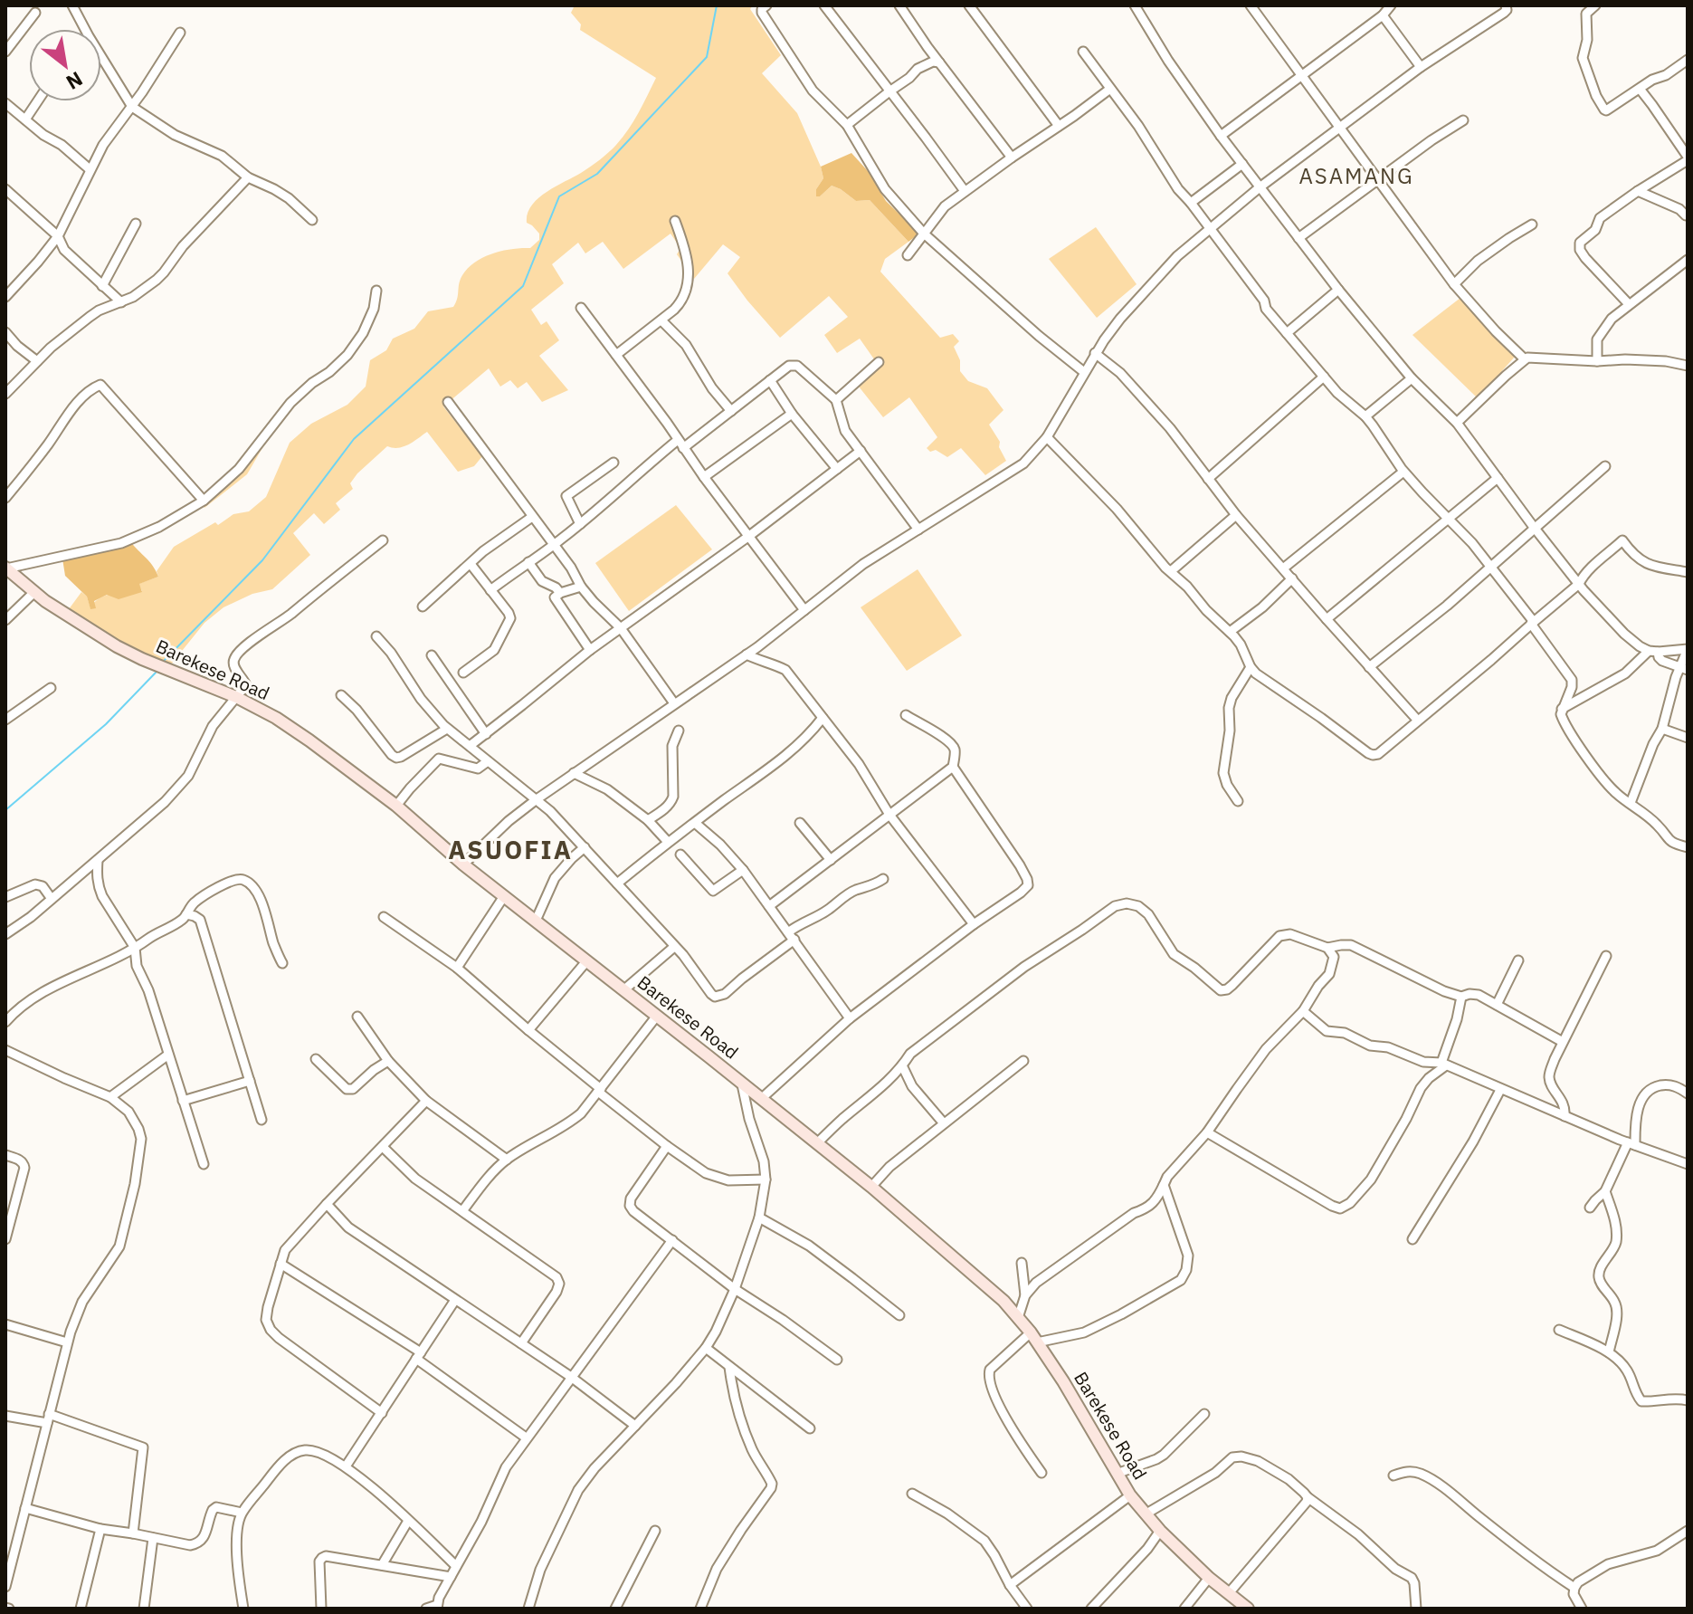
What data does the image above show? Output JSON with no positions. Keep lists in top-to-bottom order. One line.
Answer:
{"streets":{"main road":["Barekese Road"]},"districts":["ASAMANG","ASUOFIA"],"north":"bottom right"}
